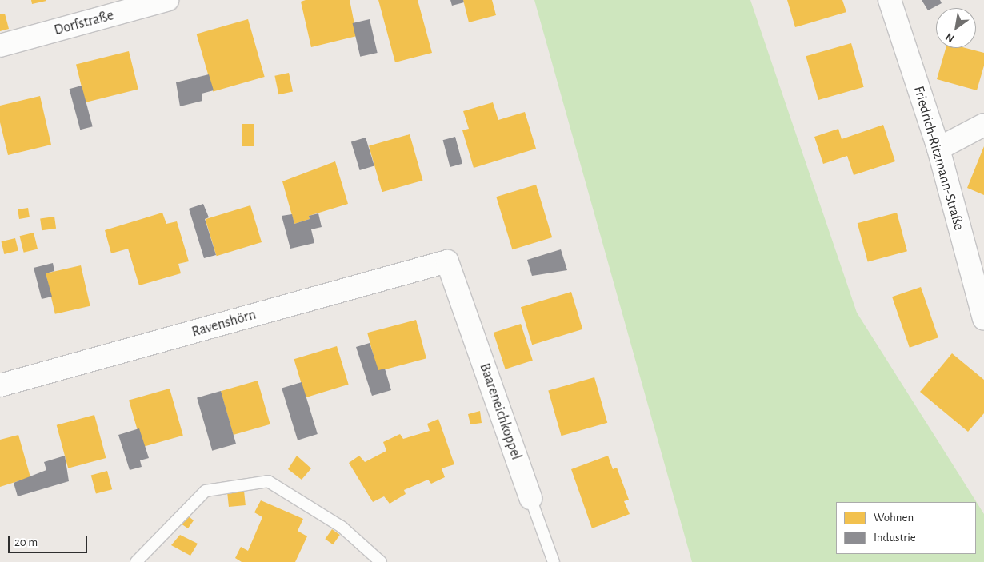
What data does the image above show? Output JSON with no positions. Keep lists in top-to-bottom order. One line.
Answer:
{"streets":{"street":["Dorfstraße","Friedrich-Ritzmann-Straße","Ravenshörn","Baareneichkoppel"]},"crossings":[["Ravenshörn","Baareneichkoppel"]],"legend":["Wohnen","Industrie"],"scale_bar":"20 m","north":"bottom left"}
